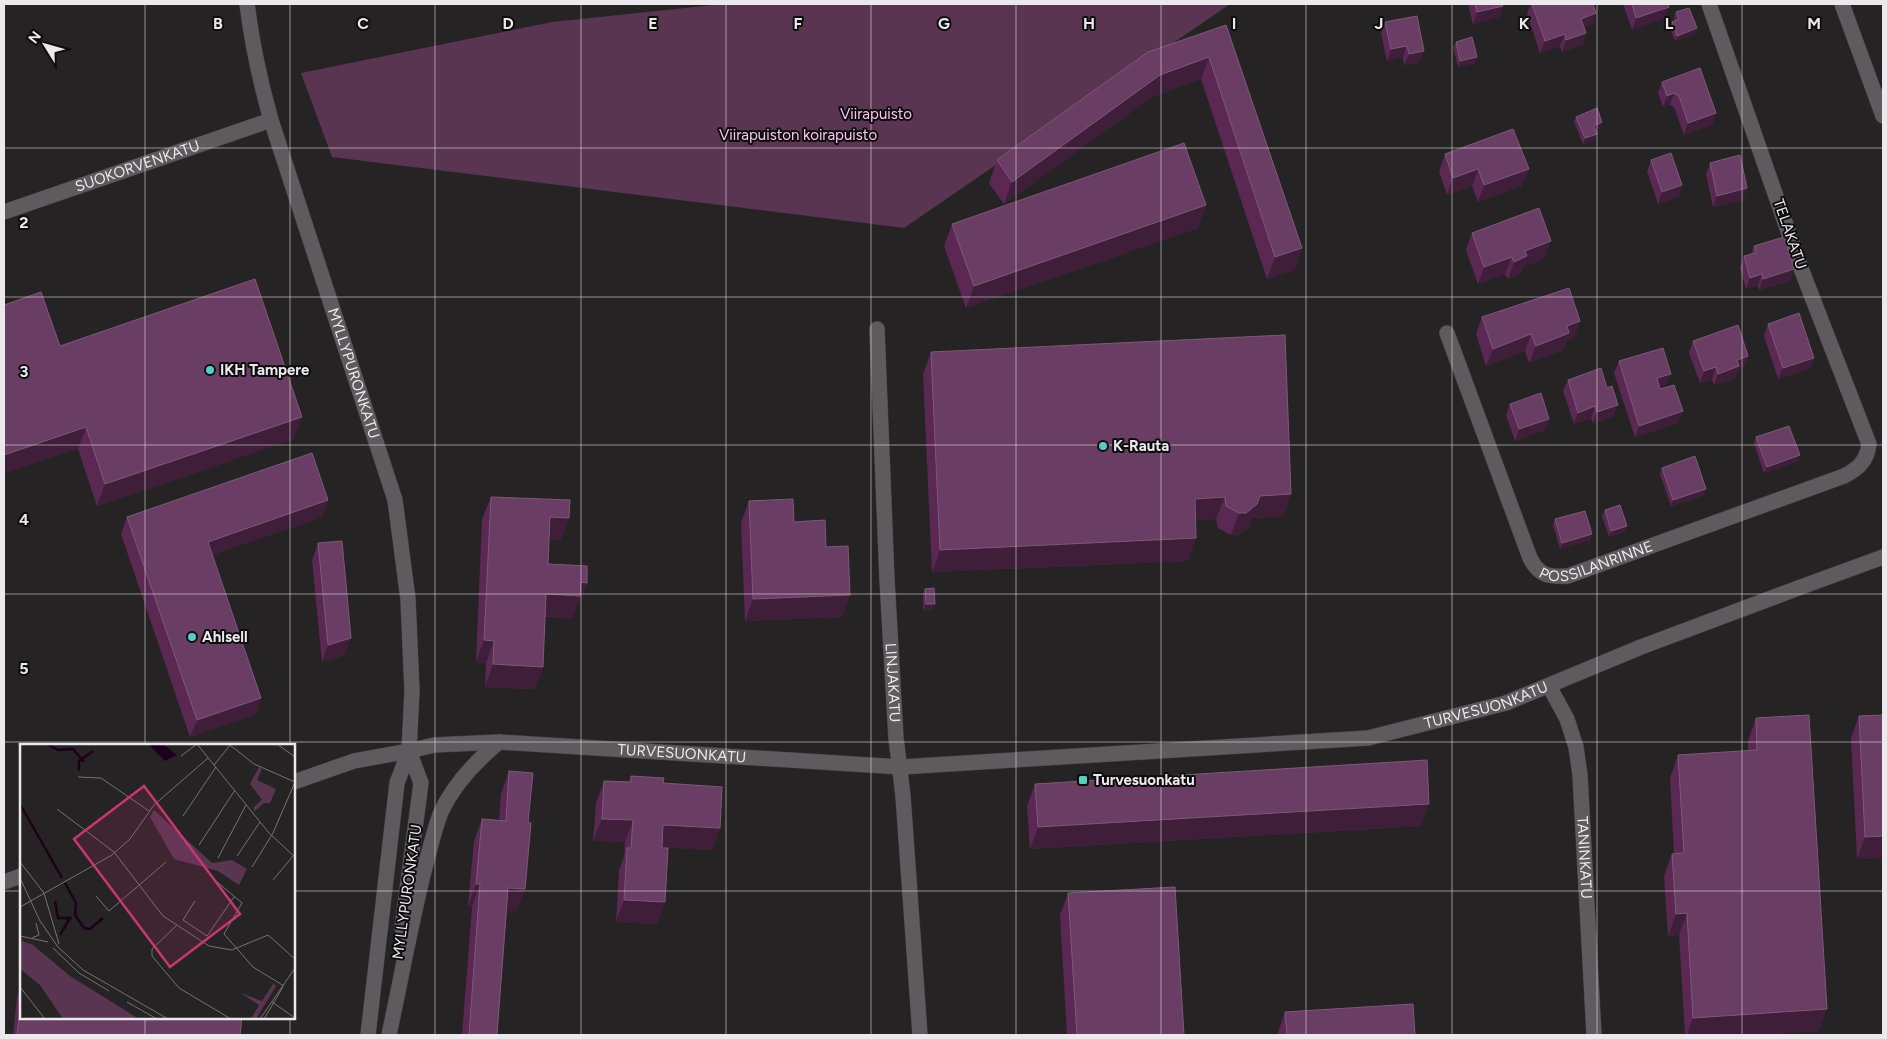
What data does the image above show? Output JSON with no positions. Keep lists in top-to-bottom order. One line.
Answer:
{"streets":{"main road":["SUOKORVENKATU","TELAKATU","MYLLYPURONKATU","POSSILANRINNE","LINJAKATU","TURVESUONKATU","TANINKATU"]},"crossings":[["SUOKORVENKATU","MYLLYPURONKATU"],["TELAKATU","POSSILANRINNE"],["MYLLYPURONKATU","TURVESUONKATU"],["LINJAKATU","TURVESUONKATU"],["TURVESUONKATU","TANINKATU"]],"parks":["Viirapuisto","Viirapuiston koirapuisto"],"places":{"other":["IKH Tampere","K-Rauta","Ahlsell"],"transit":["Turvesuonkatu"]},"north":"top left","grid":{"columns":["B","C","D","E","F","G","H","I","J","K","L","M"],"rows":["2","3","4","5"]}}
